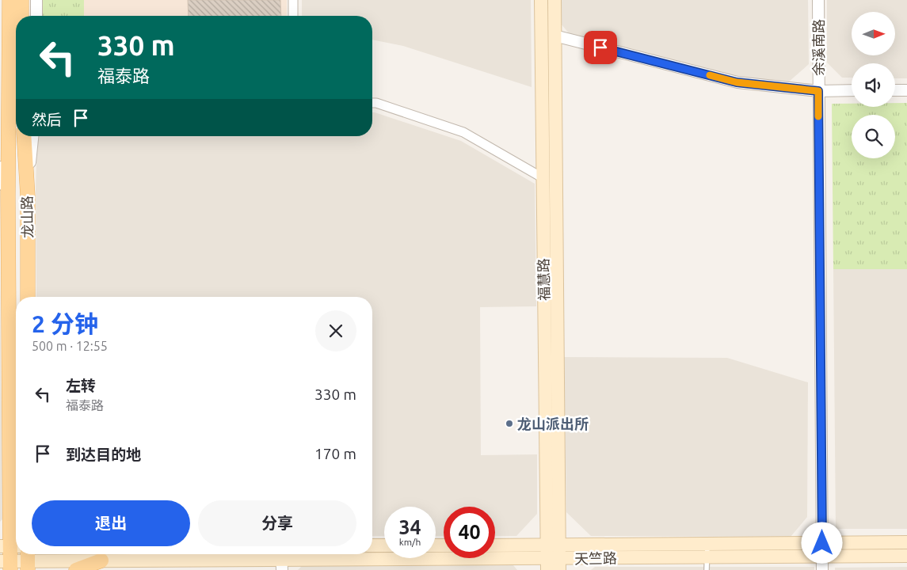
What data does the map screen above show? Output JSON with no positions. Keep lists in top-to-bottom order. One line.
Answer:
{"streets":{"main road":["龙山路","福慧路","天竺路"],"street":["余溪南路"]},"crossings":[["余溪南路","天竺路"],["龙山路","天竺路"],["福慧路","天竺路"]],"places":["龙山派出所"],"north":"right","page":{"turn":["330 m","福泰路"],"then":"然后","heading":["2 分钟","500 m · 12:55"],"list":[{"name":"左转","note":"福泰路","value":"330 m"},{"name":"到达目的地","value":"170 m"}],"buttons":["退出","分享"],"speed":"34 km/h","limit":"40"}}
